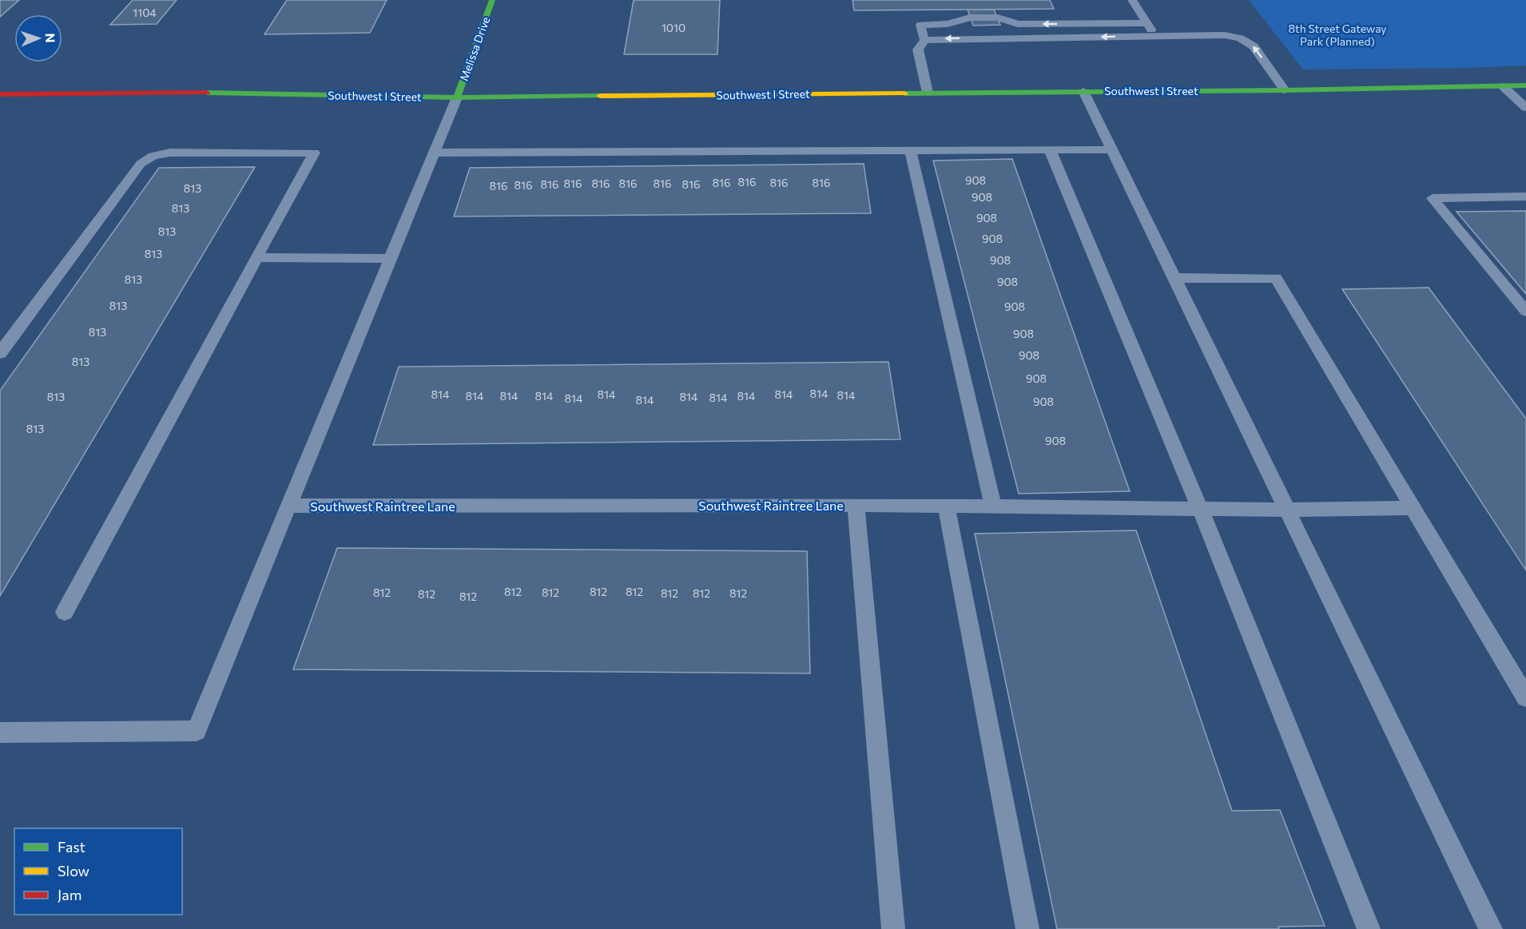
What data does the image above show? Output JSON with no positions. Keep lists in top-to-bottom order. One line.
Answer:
{"streets":{"main road":["Melissa Drive","Southwest I Street"],"lane":["Southwest Raintree Lane"]},"crossings":[["Melissa Drive","Southwest I Street"],["Melissa Drive","Southwest Raintree Lane"],["Southwest I Street","Southwest Raintree Lane"]],"parks":["8th Street Gateway Park (Planned)"],"house_numbers":["1104","1010","908","816","816","816","816","816","816","816","816","816","816","816","816","813","908","813","908","813","908","813","908","813","908","813","908","813","908","908","813","908","814","814","814","814","814","814","814","814","814","813","814","814","814","814","908","813","908","812","812","812","812","812","812","812","812","812","812"],"legend":["Fast","Slow","Jam"],"north":"right"}
